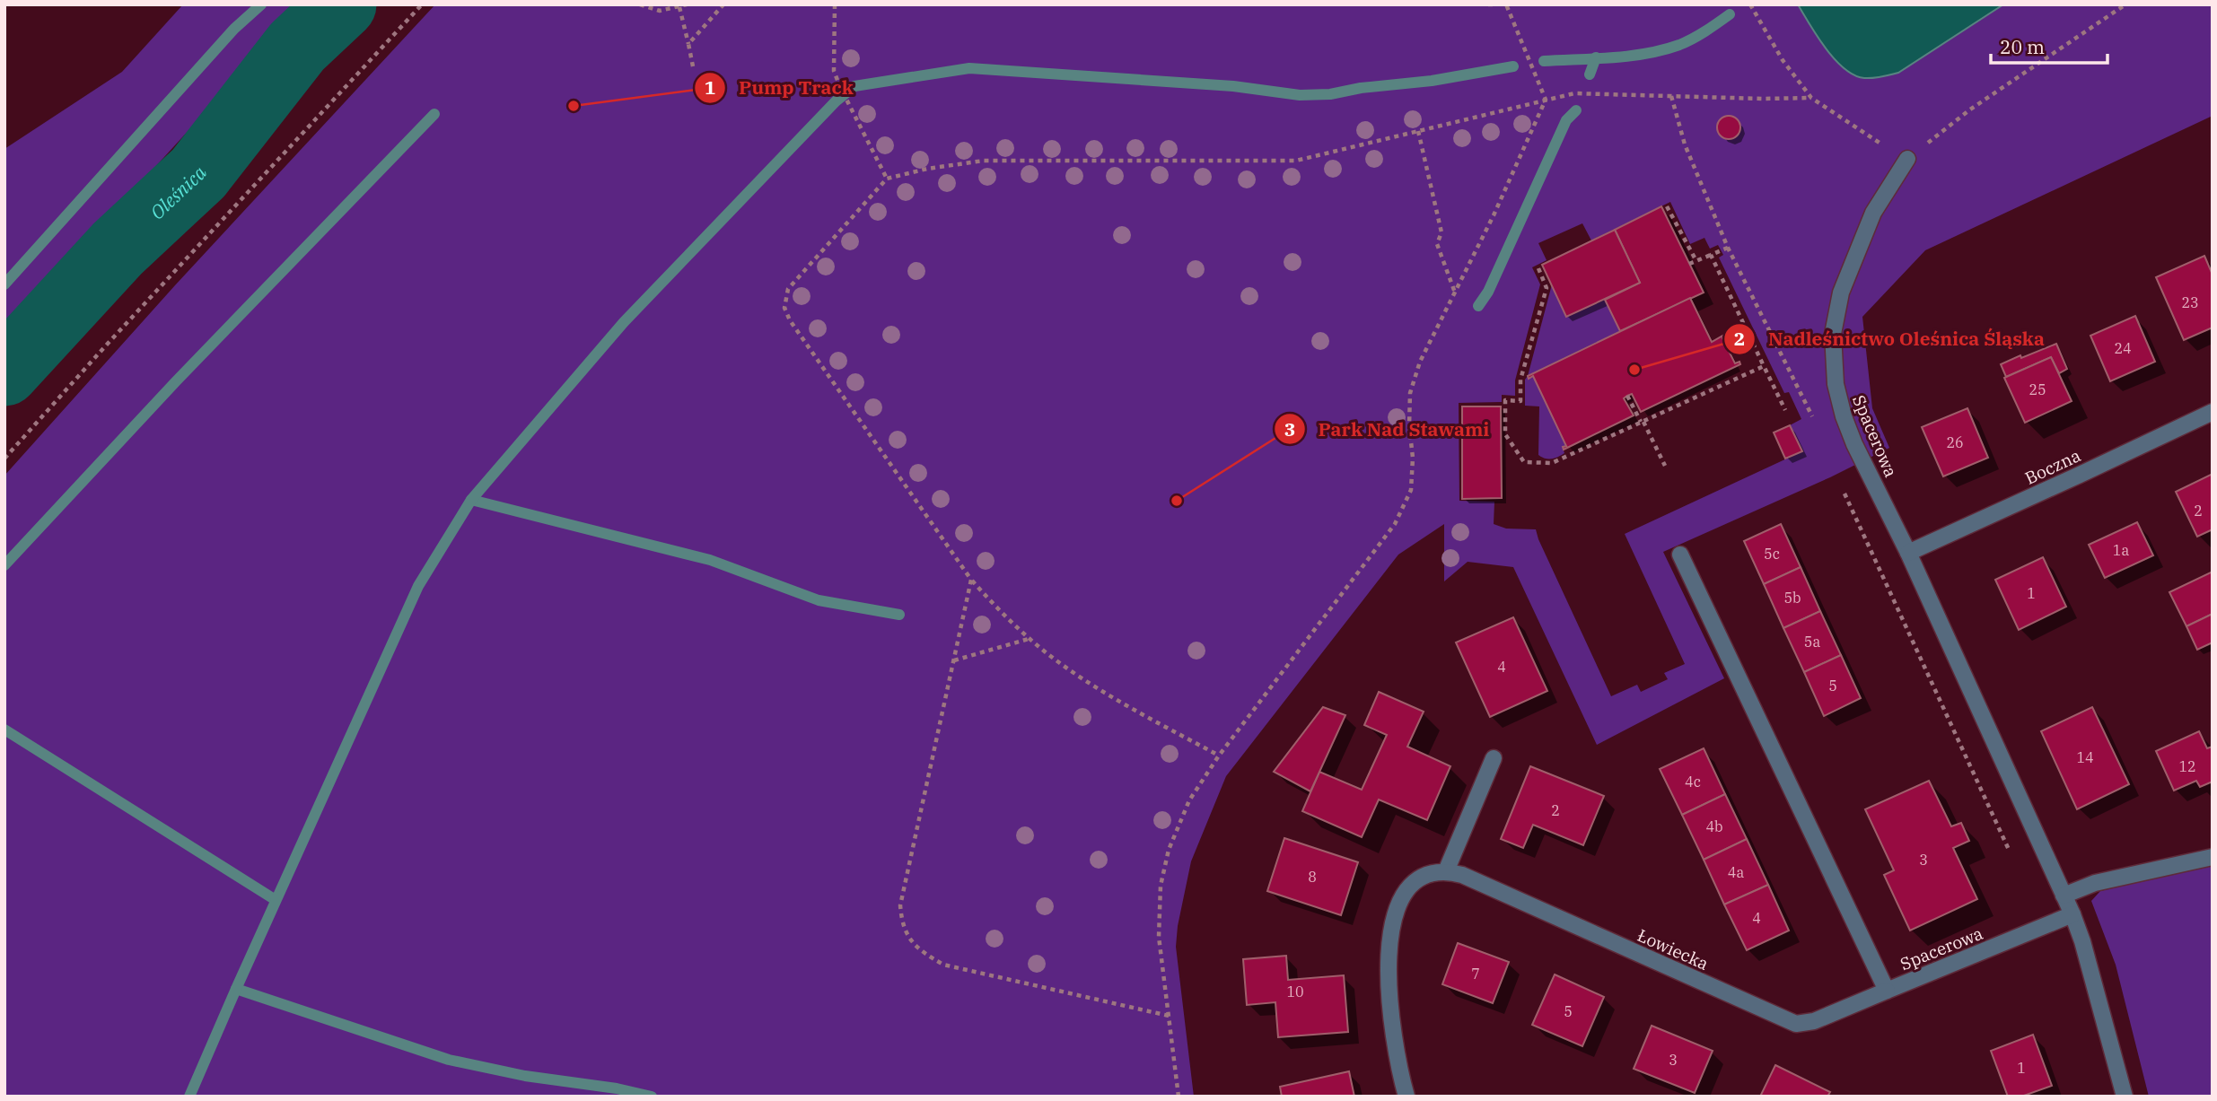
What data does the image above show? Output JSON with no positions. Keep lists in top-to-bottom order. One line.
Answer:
{"streets":{"street":["Spacerowa","Boczna","Łowiecka"]},"crossings":[["Spacerowa","Boczna"],["Spacerowa","Łowiecka"]],"water":["Oleśnica"],"places":["Pump Track","Nadleśnictwo Oleśnica Śląska","Park Nad Stawami"],"house_numbers":["23","24","25","26","2","1a","5c","1","5b","5a","4","5","14","12","4c","2","4b","3","4a","8","4","7","10","5","3","1"],"scale_bar":"20 m"}
